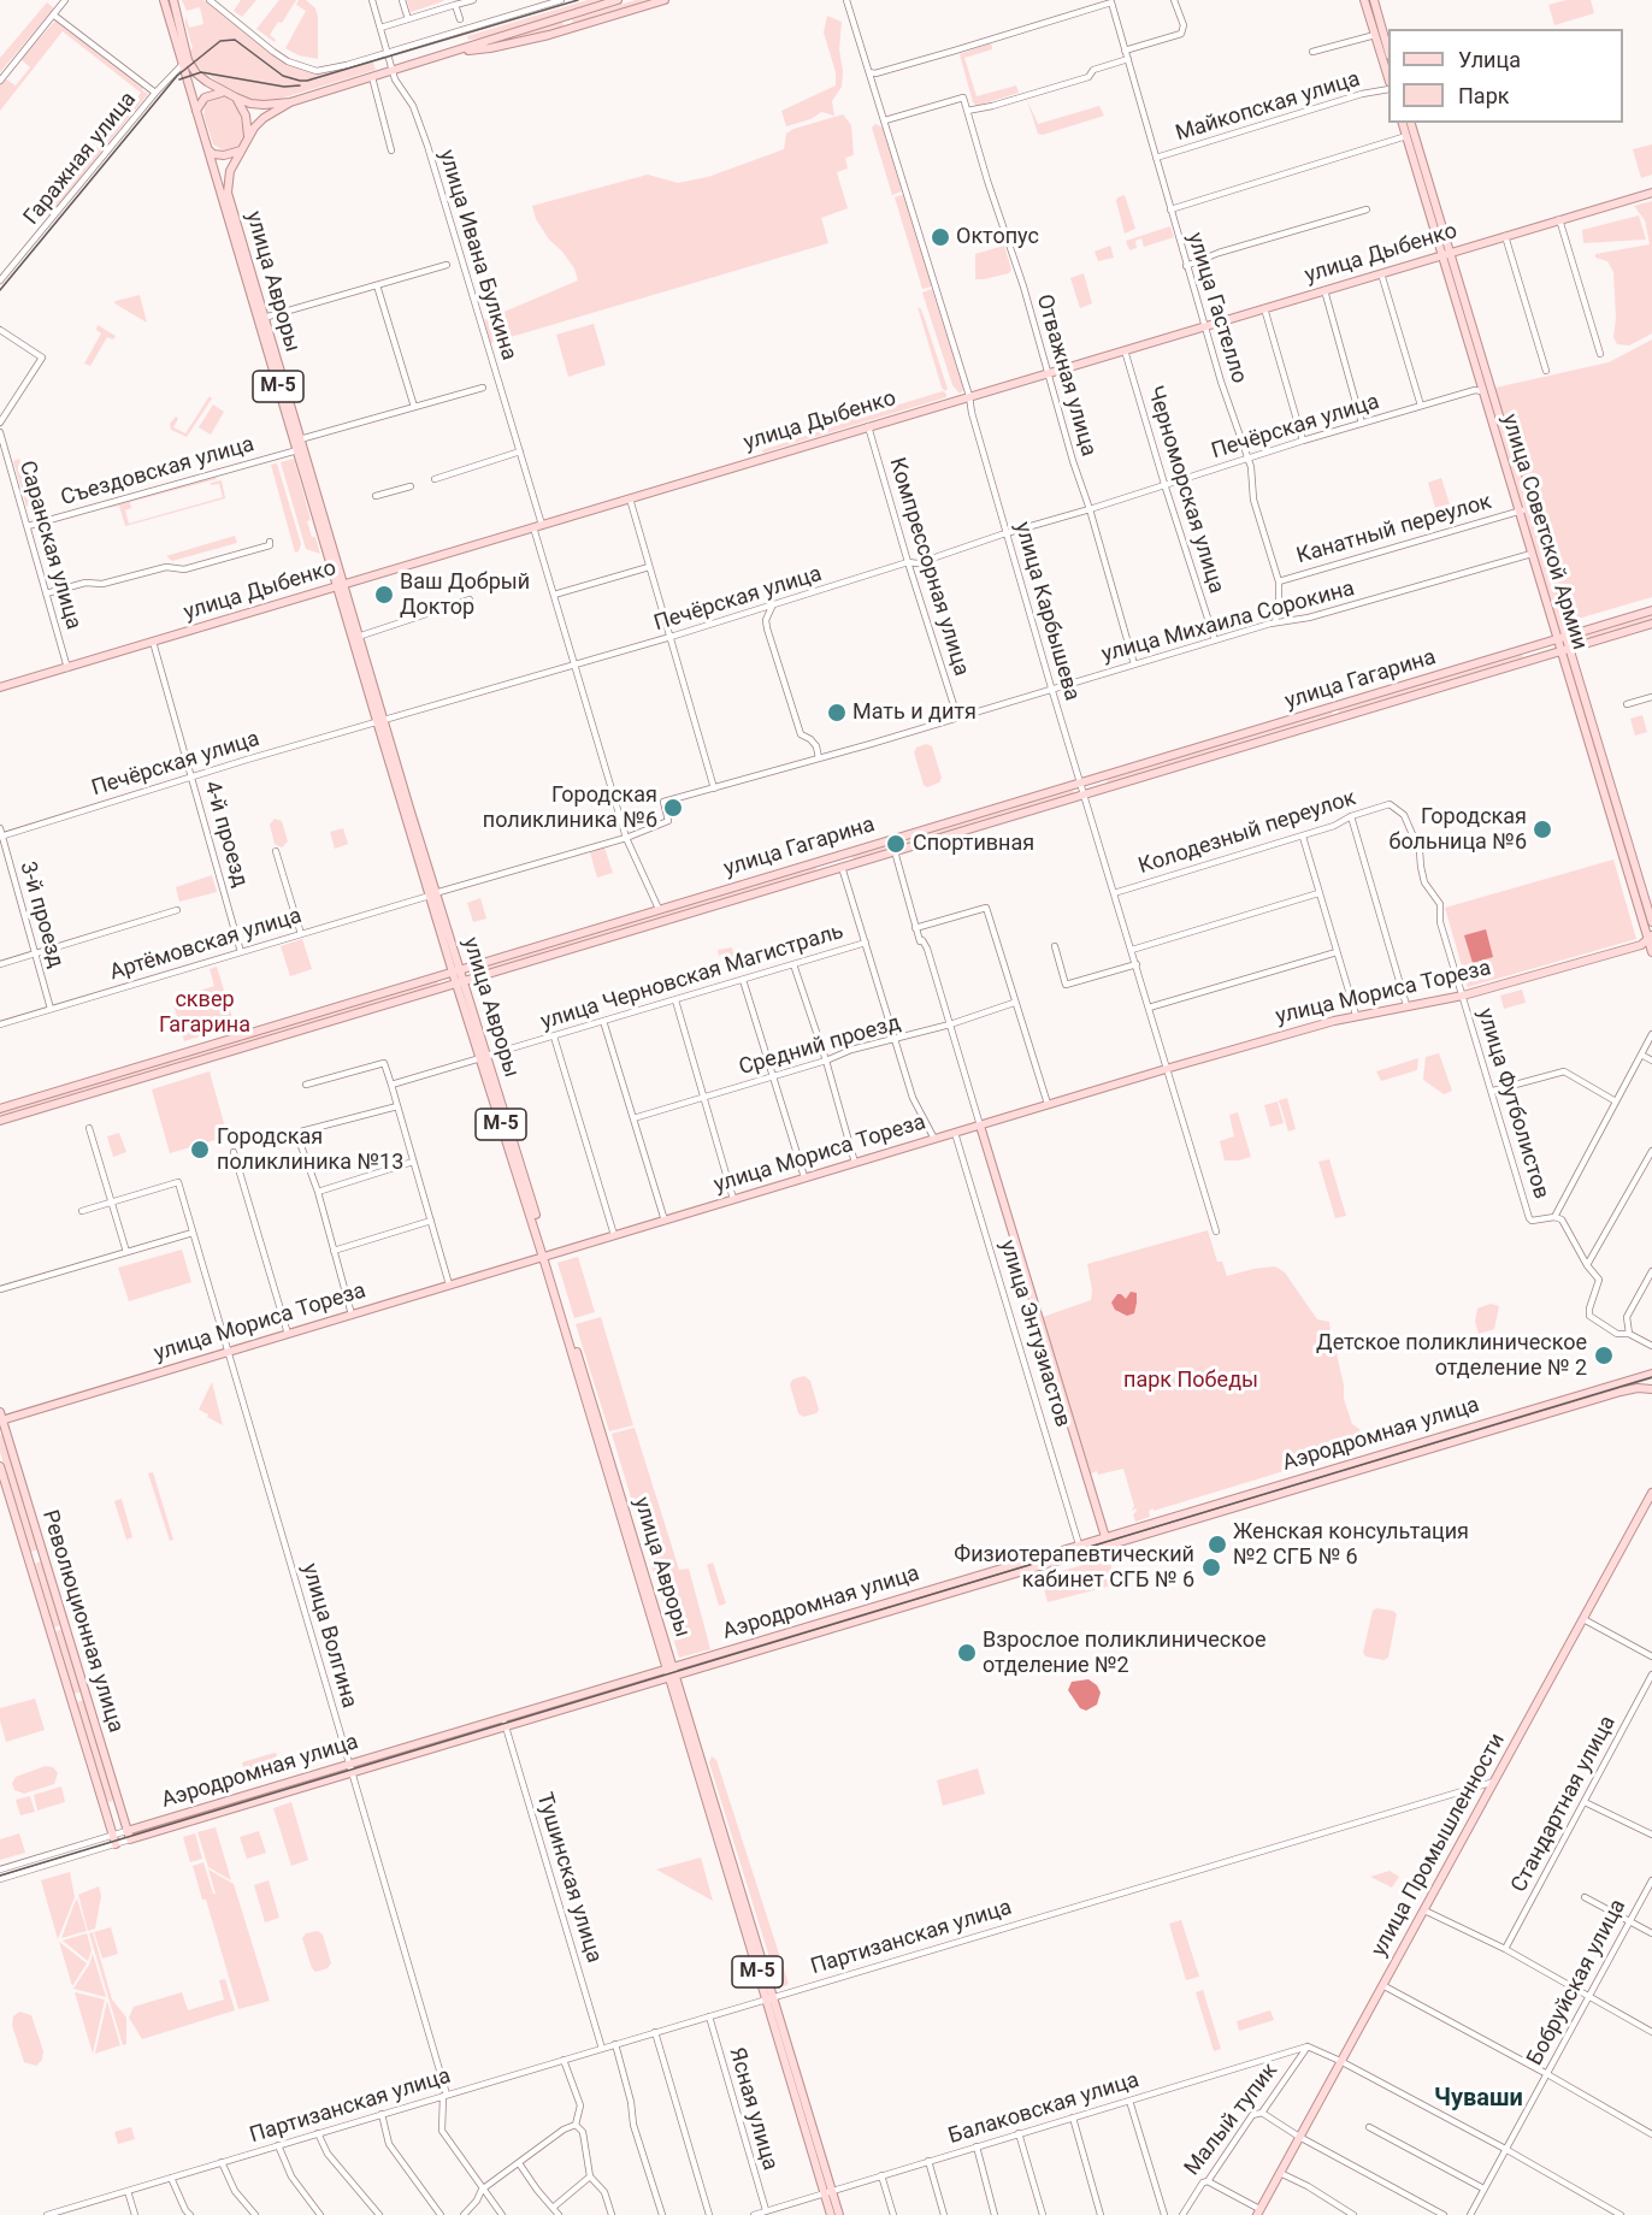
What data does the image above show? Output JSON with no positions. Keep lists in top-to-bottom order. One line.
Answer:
{"streets":{"main road":["улица Дыбенко","улица Авроры","М-5","улица Советской Армии","улица Гагарина","улица Мориса Тореза","улица Энтузиастов","Аэродромная улица","Революционная улица","улица Промышленности"],"street":["Майкопская улица","Гаражная улица","улица Ивана Булкина","улица Гастелло","Отважная улица","Печёрская улица","Съездовская улица","Черноморская улица","Канатный переулок","Саранская улица","Компрессорная улица","улица Карбышева","улица Михаила Сорокина","Колодезный переулок","4-й проезд","3-й проезд","Артёмовская улица","улица Черновская Магистраль","Средний проезд","улица Футболистов","улица Волгина","Стандартная улица","Тушинская улица","Партизанская улица","Бобруйская улица","Ясная улица","Балаковская улица","Малый тупик"]},"crossings":[["Майкопская улица","улица Гастелло"],["Гаражная улица","улица Авроры"],["улица Дыбенко","улица Ивана Булкина"],["улица Дыбенко","улица Авроры"],["улица Дыбенко","улица Гастелло"],["улица Дыбенко","Отважная улица"],["улица Дыбенко","Черноморская улица"],["улица Дыбенко","улица Советской Армии"],["улица Дыбенко","Саранская улица"],["улица Дыбенко","Компрессорная улица"],["улица Дыбенко","улица Карбышева"],["улица Дыбенко","4-й проезд"],["улица Авроры","Печёрская улица"],["улица Авроры","Съездовская улица"],["улица Авроры","улица Гагарина"],["улица Авроры","Артёмовская улица"],["улица Авроры","улица Черновская Магистраль"],["улица Авроры","улица Мориса Тореза"],["улица Авроры","Аэродромная улица"],["улица Авроры","Партизанская улица"],["улица Авроры","Балаковская улица"],["улица Гастелло","Печёрская улица"],["улица Гастелло","Канатный переулок"],["улица Гастелло","улица Карбышева"],["улица Гастелло","улица Михаила Сорокина"],["Отважная улица","Печёрская улица"],["Отважная улица","улица Карбышева"],["Отважная улица","улица Михаила Сорокина"],["Печёрская улица","Черноморская улица"],["Печёрская улица","улица Советской Армии"],["Печёрская улица","Компрессорная улица"],["Печёрская улица","улица Карбышева"],["Печёрская улица","4-й проезд"],["Печёрская улица","3-й проезд"],["Съездовская улица","Саранская улица"],["Черноморская улица","улица Михаила Сорокина"],["Канатный переулок","улица Советской Армии"],["улица Советской Армии","улица Михаила Сорокина"],["улица Советской Армии","улица Гагарина"],["улица Советской Армии","улица Мориса Тореза"],["Компрессорная улица","улица Михаила Сорокина"],["улица Карбышева","улица Михаила Сорокина"],["улица Карбышева","улица Гагарина"],["улица Карбышева","Колодезный переулок"],["улица Карбышева","улица Мориса Тореза"],["улица Михаила Сорокина","Артёмовская улица"],["Колодезный переулок","улица Футболистов"],["4-й проезд","Артёмовская улица"],["3-й проезд","Артёмовская улица"],["улица Мориса Тореза","улица Футболистов"],["улица Мориса Тореза","улица Энтузиастов"],["улица Мориса Тореза","Революционная улица"],["улица Мориса Тореза","улица Волгина"],["улица Энтузиастов","Аэродромная улица"],["Аэродромная улица","Революционная улица"],["Аэродромная улица","улица Волгина"],["Аэродромная улица","Тушинская улица"],["улица Волгина","Партизанская улица"],["улица Промышленности","Партизанская улица"],["Тушинская улица","Партизанская улица"],["Партизанская улица","Ясная улица"],["Ясная улица","Балаковская улица"],["Балаковская улица","Малый тупик"]],"districts":["Чуваши"],"parks":["сквер Гагарина","парк Победы"],"places":["Октопус","Ваш Добрый Доктор","Мать и дитя","Городская поликлиника №6","Городская больница №6","Спортивная","Городская поликлиника №13","Детское поликлиническое отделение № 2","Женская консультация №2 СГБ № 6","Физиотерапевтический кабинет СГБ № 6","Взрослое поликлиническое отделение №2"],"legend":["Улица","Парк"]}
